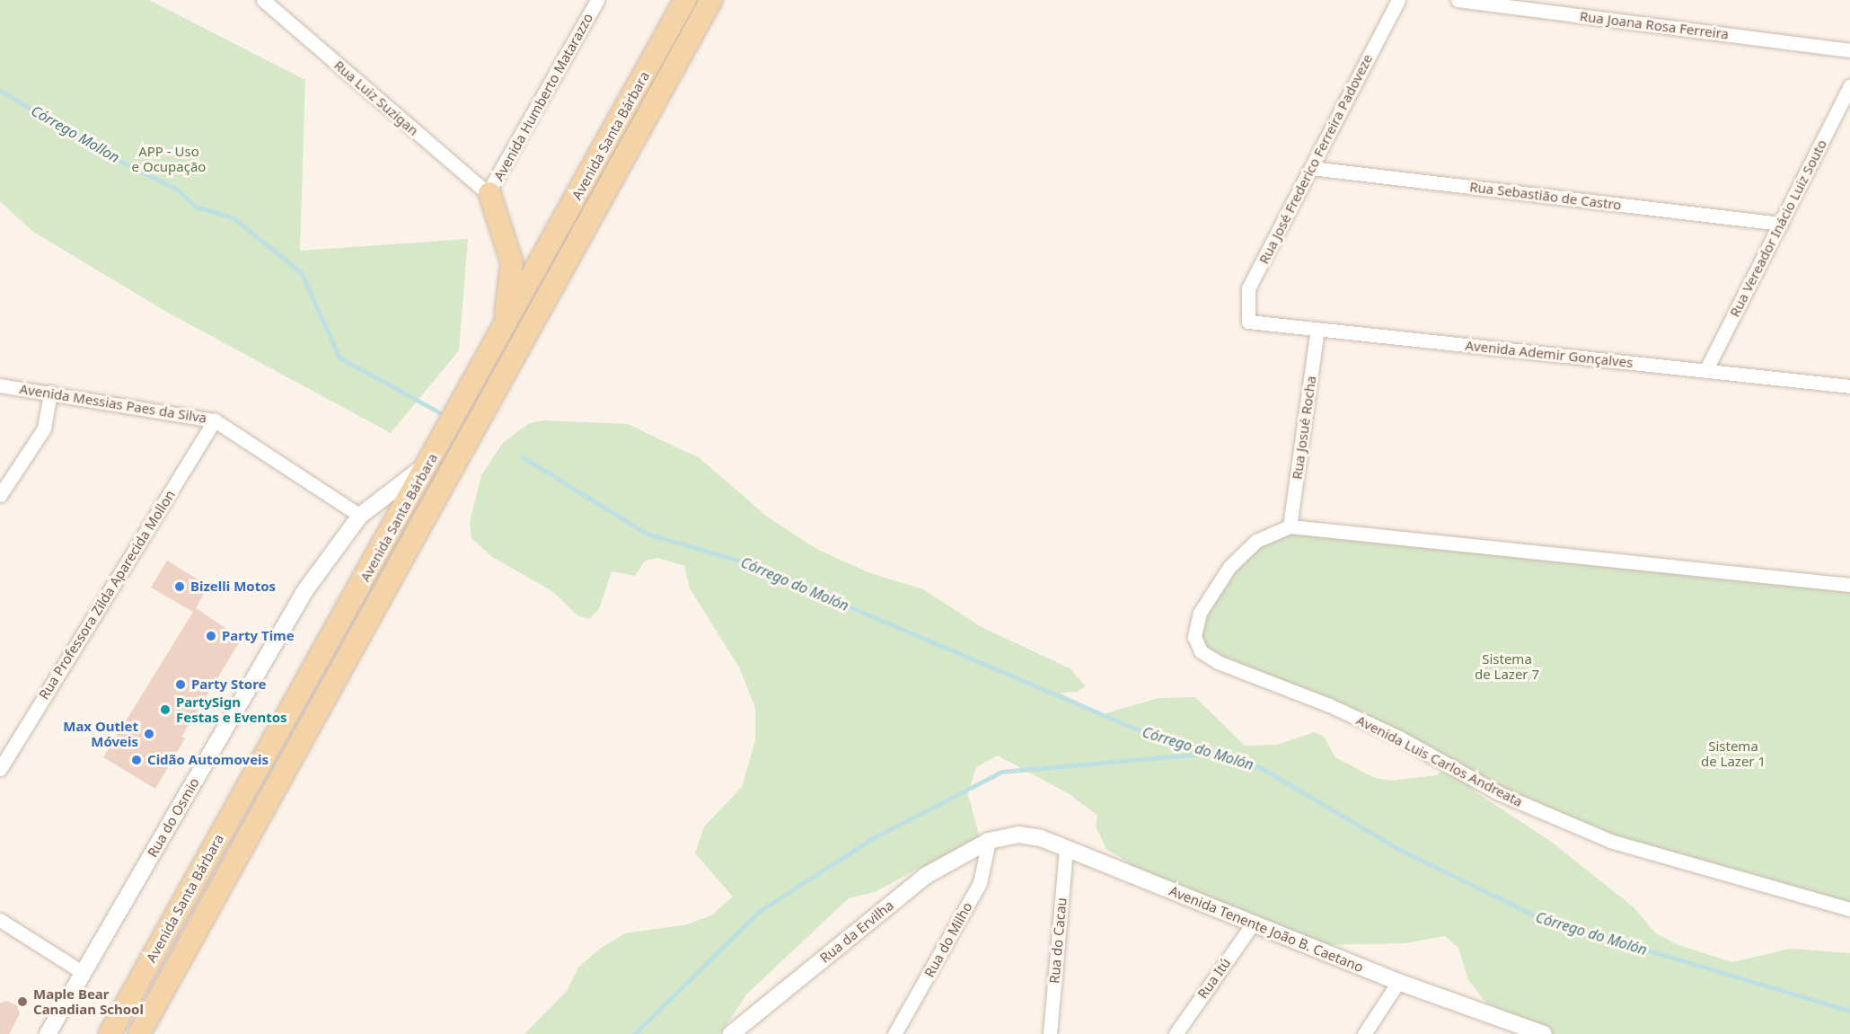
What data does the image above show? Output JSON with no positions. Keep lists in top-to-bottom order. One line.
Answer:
{"streets":{"main road":["Avenida Santa Bárbara"],"street":["Rua Joana Rosa Ferreira","Avenida Humberto Matarazzo","Rua Luiz Suzigan","Rua José Frederico Ferreira Padoveze","Rua Sebastião de Castro","Rua Vereador Inácio Luiz Souto","Avenida Ademir Gonçalves","Avenida Messias Paes da Silva","Rua Josué Rocha","Rua Professora Zilda Aparecida Mollon","Avenida Luis Carlos Andreata","Rua do Osmio","Avenida Tenente João B. Caetano","Rua da Ervilha","Rua do Milho","Rua do Cacau","Rua Itú"]},"crossings":[["Avenida Humberto Matarazzo","Rua Luiz Suzigan"],["Avenida Santa Bárbara","Rua do Osmio"],["Rua José Frederico Ferreira Padoveze","Rua Sebastião de Castro"],["Rua José Frederico Ferreira Padoveze","Avenida Ademir Gonçalves"],["Rua Sebastião de Castro","Rua Vereador Inácio Luiz Souto"],["Rua Vereador Inácio Luiz Souto","Avenida Ademir Gonçalves"],["Avenida Ademir Gonçalves","Rua Josué Rocha"],["Avenida Messias Paes da Silva","Rua Professora Zilda Aparecida Mollon"],["Avenida Messias Paes da Silva","Rua do Osmio"],["Rua Josué Rocha","Avenida Luis Carlos Andreata"],["Avenida Tenente João B. Caetano","Rua da Ervilha"],["Avenida Tenente João B. Caetano","Rua do Milho"],["Avenida Tenente João B. Caetano","Rua do Cacau"],["Avenida Tenente João B. Caetano","Rua Itú"],["Rua da Ervilha","Rua do Milho"]],"water":["Córrego Mollon","Córrego do Molón"],"parks":["APP - Uso e Ocupação","Sistema de Lazer 7","Sistema de Lazer 1"],"places":["Bizelli Motos","Party Time","Party Store","PartySign Festas e Eventos","Max Outlet Móveis","Cidão Automoveis","Maple Bear Canadian School"]}
